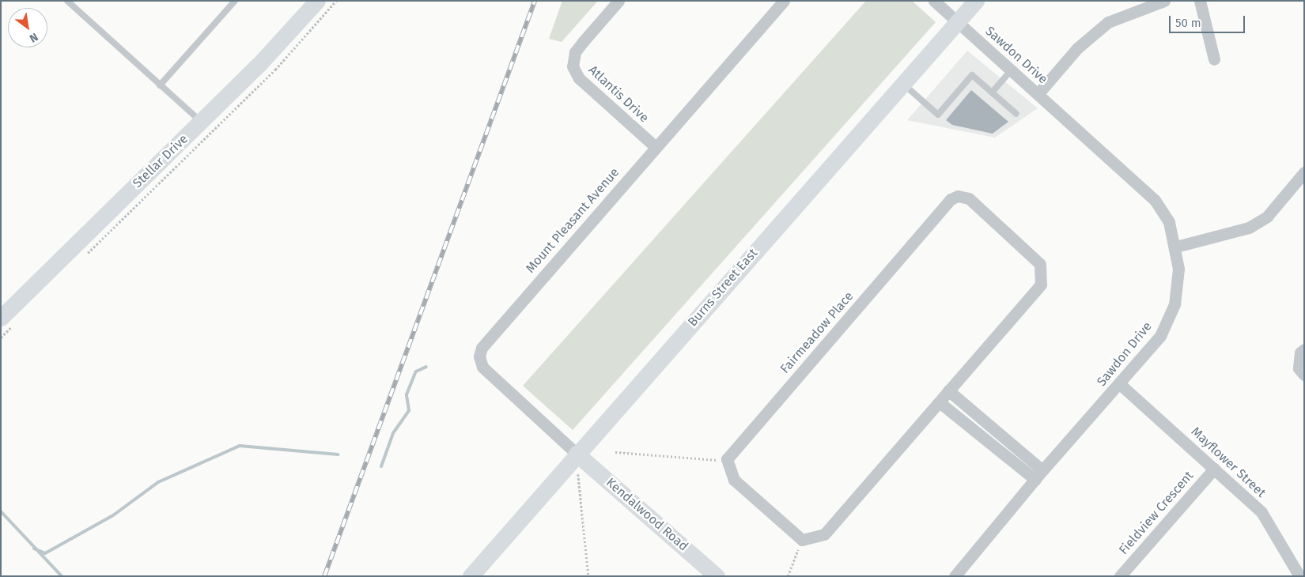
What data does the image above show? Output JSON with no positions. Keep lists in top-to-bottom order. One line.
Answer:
{"streets":{"street":["Sawdon Drive","Atlantis Drive","Stellar Drive","Mount Pleasant Avenue","Burns Street East","Fairmeadow Place","Mayflower Street","Fieldview Crescent","Kendalwood Road"]},"crossings":[["Sawdon Drive","Burns Street East"],["Sawdon Drive","Mayflower Street"],["Atlantis Drive","Mount Pleasant Avenue"],["Mount Pleasant Avenue","Burns Street East"],["Mount Pleasant Avenue","Kendalwood Road"],["Burns Street East","Kendalwood Road"],["Mayflower Street","Fieldview Crescent"]],"scale_bar":"50 m","north":"bottom right"}
